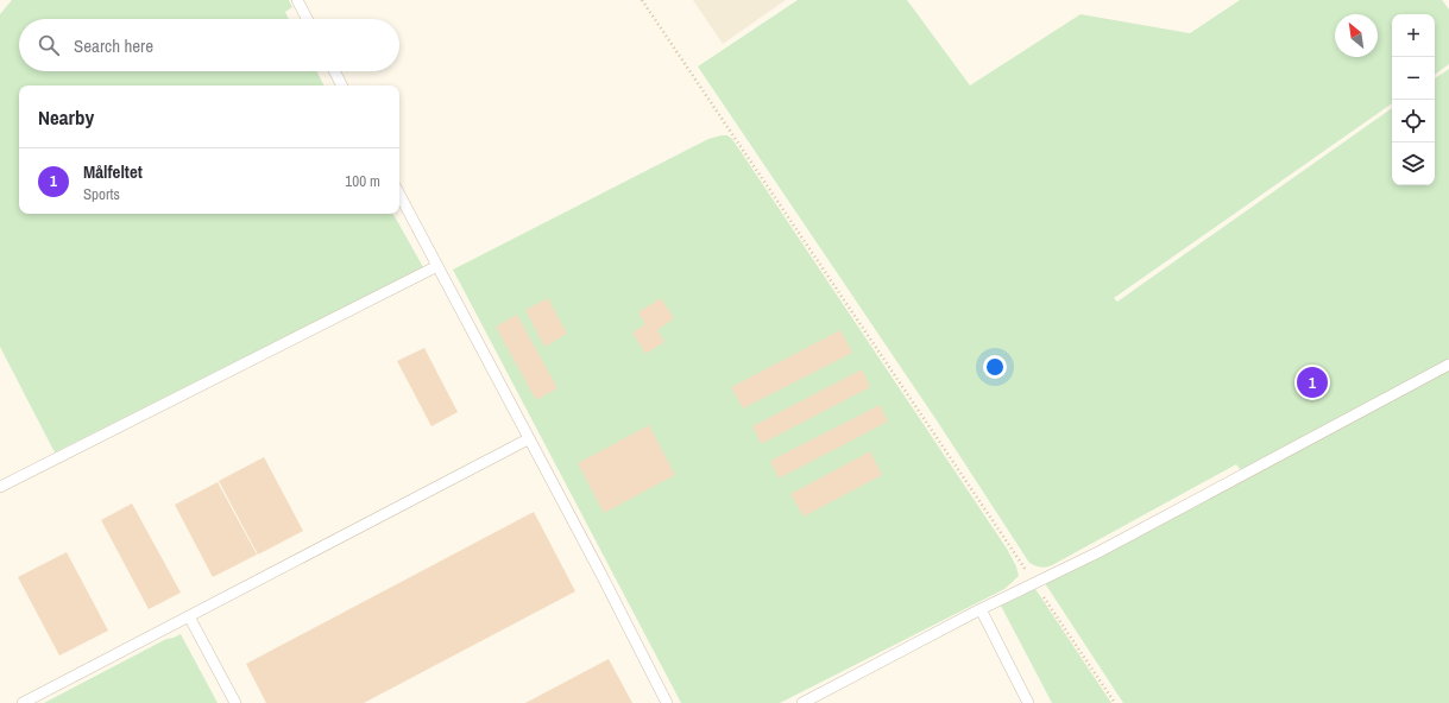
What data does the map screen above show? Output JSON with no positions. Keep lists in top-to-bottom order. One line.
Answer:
{"north":"top left","page":{"map_buttons":["+","−"],"search":"Search here","heading":"Nearby","list":[{"mark":"1","name":"Målfeltet","note":"Sports","value":"100 m"}],"pins":"1"}}
